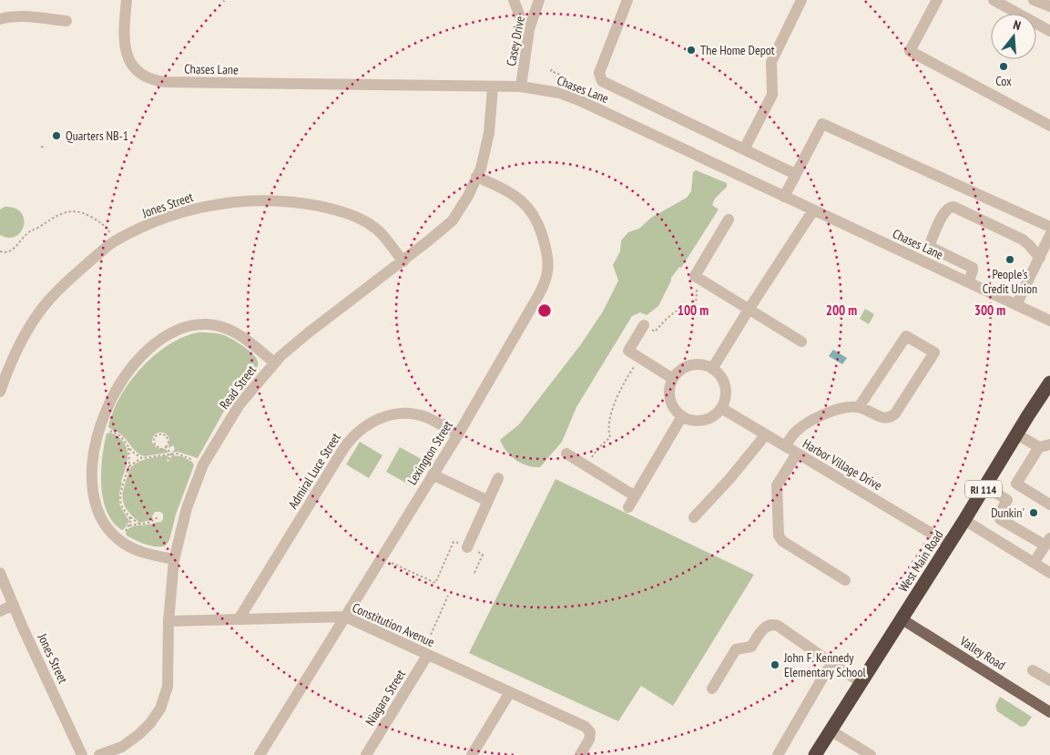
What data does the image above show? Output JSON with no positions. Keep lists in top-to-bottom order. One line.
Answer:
{"streets":{"highway":["RI 114","West Main Road"],"main road":["Valley Road"],"street":["Casey Drive","Chases Lane","Jones Street","Read Street","Lexington Street","Harbor Village Drive","Admiral Luce Street","Constitution Avenue","Niagara Street"]},"crossings":[["Casey Drive","Chases Lane"],["Chases Lane","Read Street"],["Jones Street","Read Street"],["Read Street","Lexington Street"],["Read Street","Constitution Avenue"],["Lexington Street","Admiral Luce Street"],["Lexington Street","Constitution Avenue"],["Harbor Village Drive","West Main Road"],["Admiral Luce Street","Constitution Avenue"],["West Main Road","Valley Road"],["Constitution Avenue","Niagara Street"]],"places":["The Home Depot","Cox","Quarters NB-1","People's Credit Union","Dunkin'","John F. Kennedy Elementary School"],"north":"top","rings":["100 m","200 m","300 m"]}
